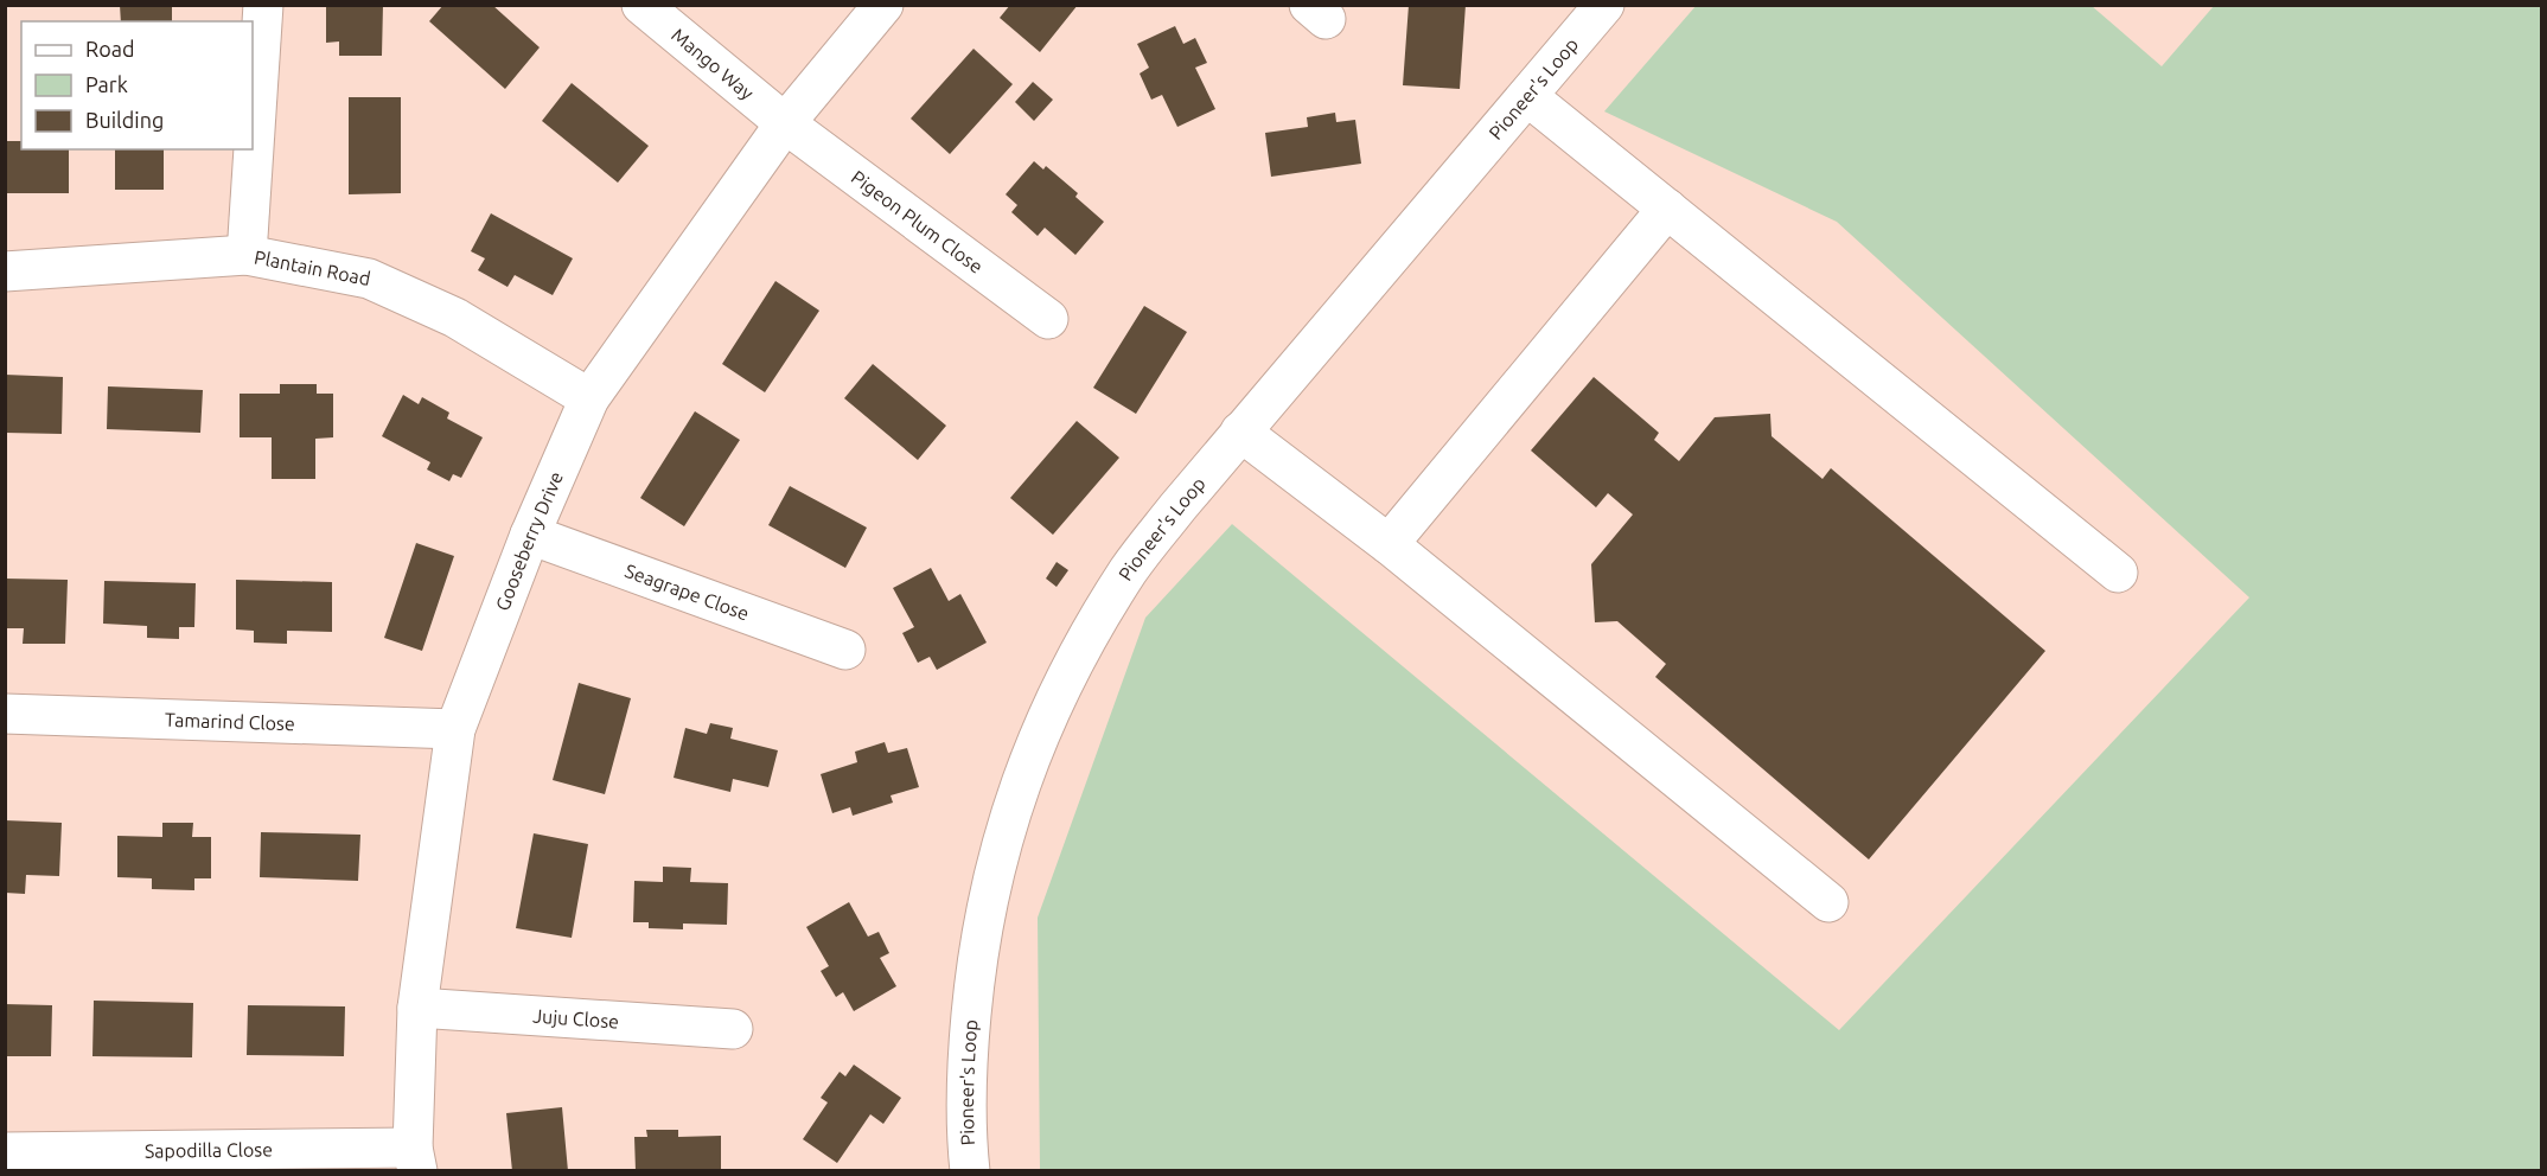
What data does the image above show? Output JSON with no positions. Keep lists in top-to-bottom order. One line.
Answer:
{"streets":{"street":["Mango Way","Pioneer's Loop","Pigeon Plum Close","Plantain Road","Gooseberry Drive","Seagrape Close","Tamarind Close","Juju Close","Sapodilla Close"]},"crossings":[["Mango Way","Pigeon Plum Close"],["Mango Way","Gooseberry Drive"],["Pigeon Plum Close","Gooseberry Drive"],["Plantain Road","Gooseberry Drive"],["Gooseberry Drive","Seagrape Close"],["Gooseberry Drive","Tamarind Close"],["Gooseberry Drive","Juju Close"],["Gooseberry Drive","Sapodilla Close"]],"legend":["Road","Park","Building"]}
